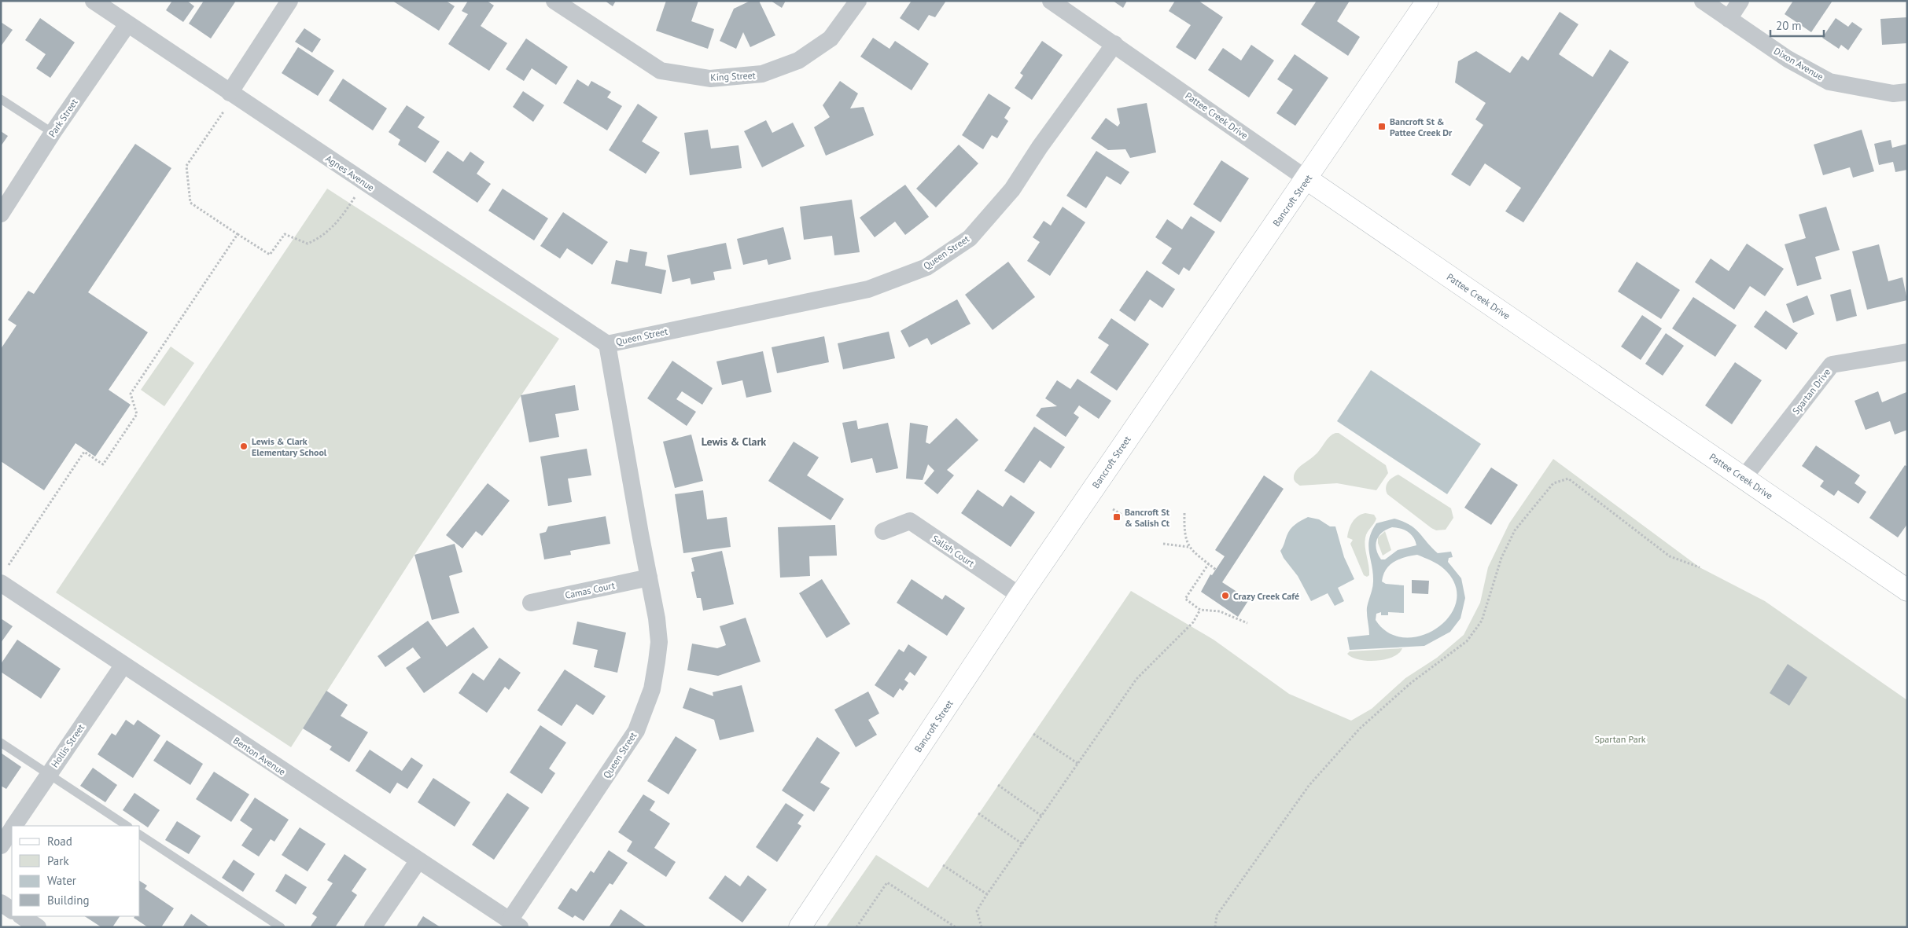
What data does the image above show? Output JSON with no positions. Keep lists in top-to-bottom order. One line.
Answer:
{"streets":{"street":["Dixon Avenue","King Street","Pattee Creek Drive","Park Street","Agnes Avenue","Bancroft Street","Queen Street","Spartan Drive","Salish Court","Camas Court","Hollis Street","Benton Avenue"]},"crossings":[["Pattee Creek Drive","Bancroft Street"],["Pattee Creek Drive","Queen Street"],["Pattee Creek Drive","Spartan Drive"],["Park Street","Agnes Avenue"],["Agnes Avenue","Queen Street"],["Bancroft Street","Salish Court"],["Queen Street","Camas Court"],["Queen Street","Benton Avenue"],["Hollis Street","Benton Avenue"]],"districts":["Lewis & Clark"],"parks":["Spartan Park"],"places":{"transit":["Bancroft St & Pattee Creek Dr","Bancroft St & Salish Ct"],"other":["Lewis & Clark Elementary School","Crazy Creek Café"]},"legend":["Road","Park","Water","Building"],"scale_bar":"20 m"}
